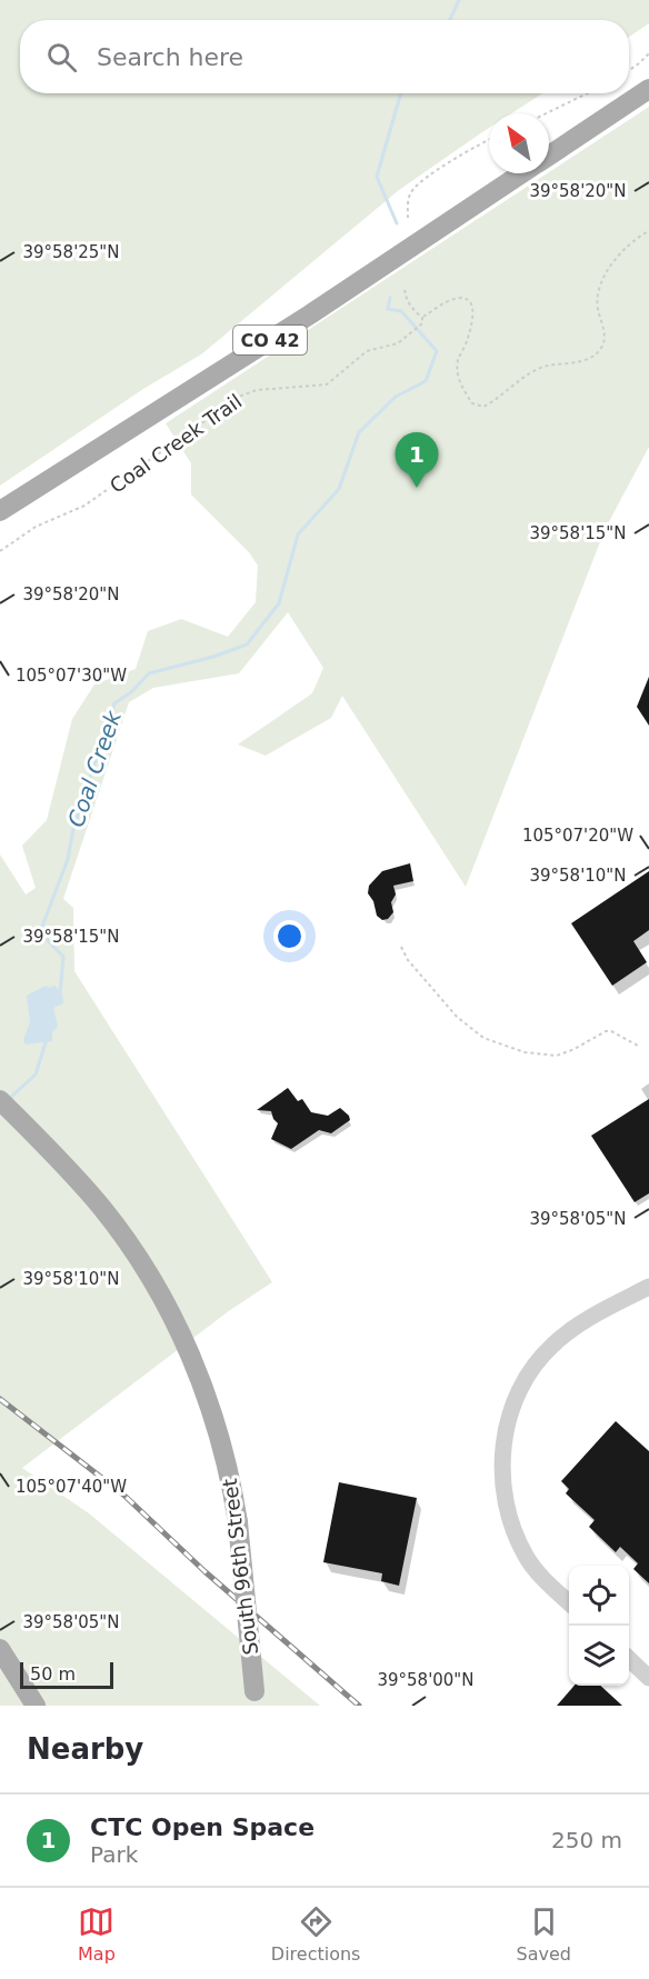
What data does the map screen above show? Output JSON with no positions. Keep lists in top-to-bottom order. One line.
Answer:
{"streets":{"main road":["CO 42","South 96th Street"],"path":["Coal Creek Trail"]},"water":["Coal Creek"],"scale_bar":"50 m","north":"top left","page":{"search":"Search here","pins":"1","scale":"50 m","heading":"Nearby","list":[{"mark":"1","name":"CTC Open Space","note":"Park","value":"250 m"}],"nav":["Map","Directions","Saved"]},"coordinates":["39°58'20\"N","39°58'25\"N","39°58'15\"N","105°07'30\"W","105°07'20\"W","39°58'10\"N","39°58'05\"N","105°07'40\"W","39°58'00\"N"]}
